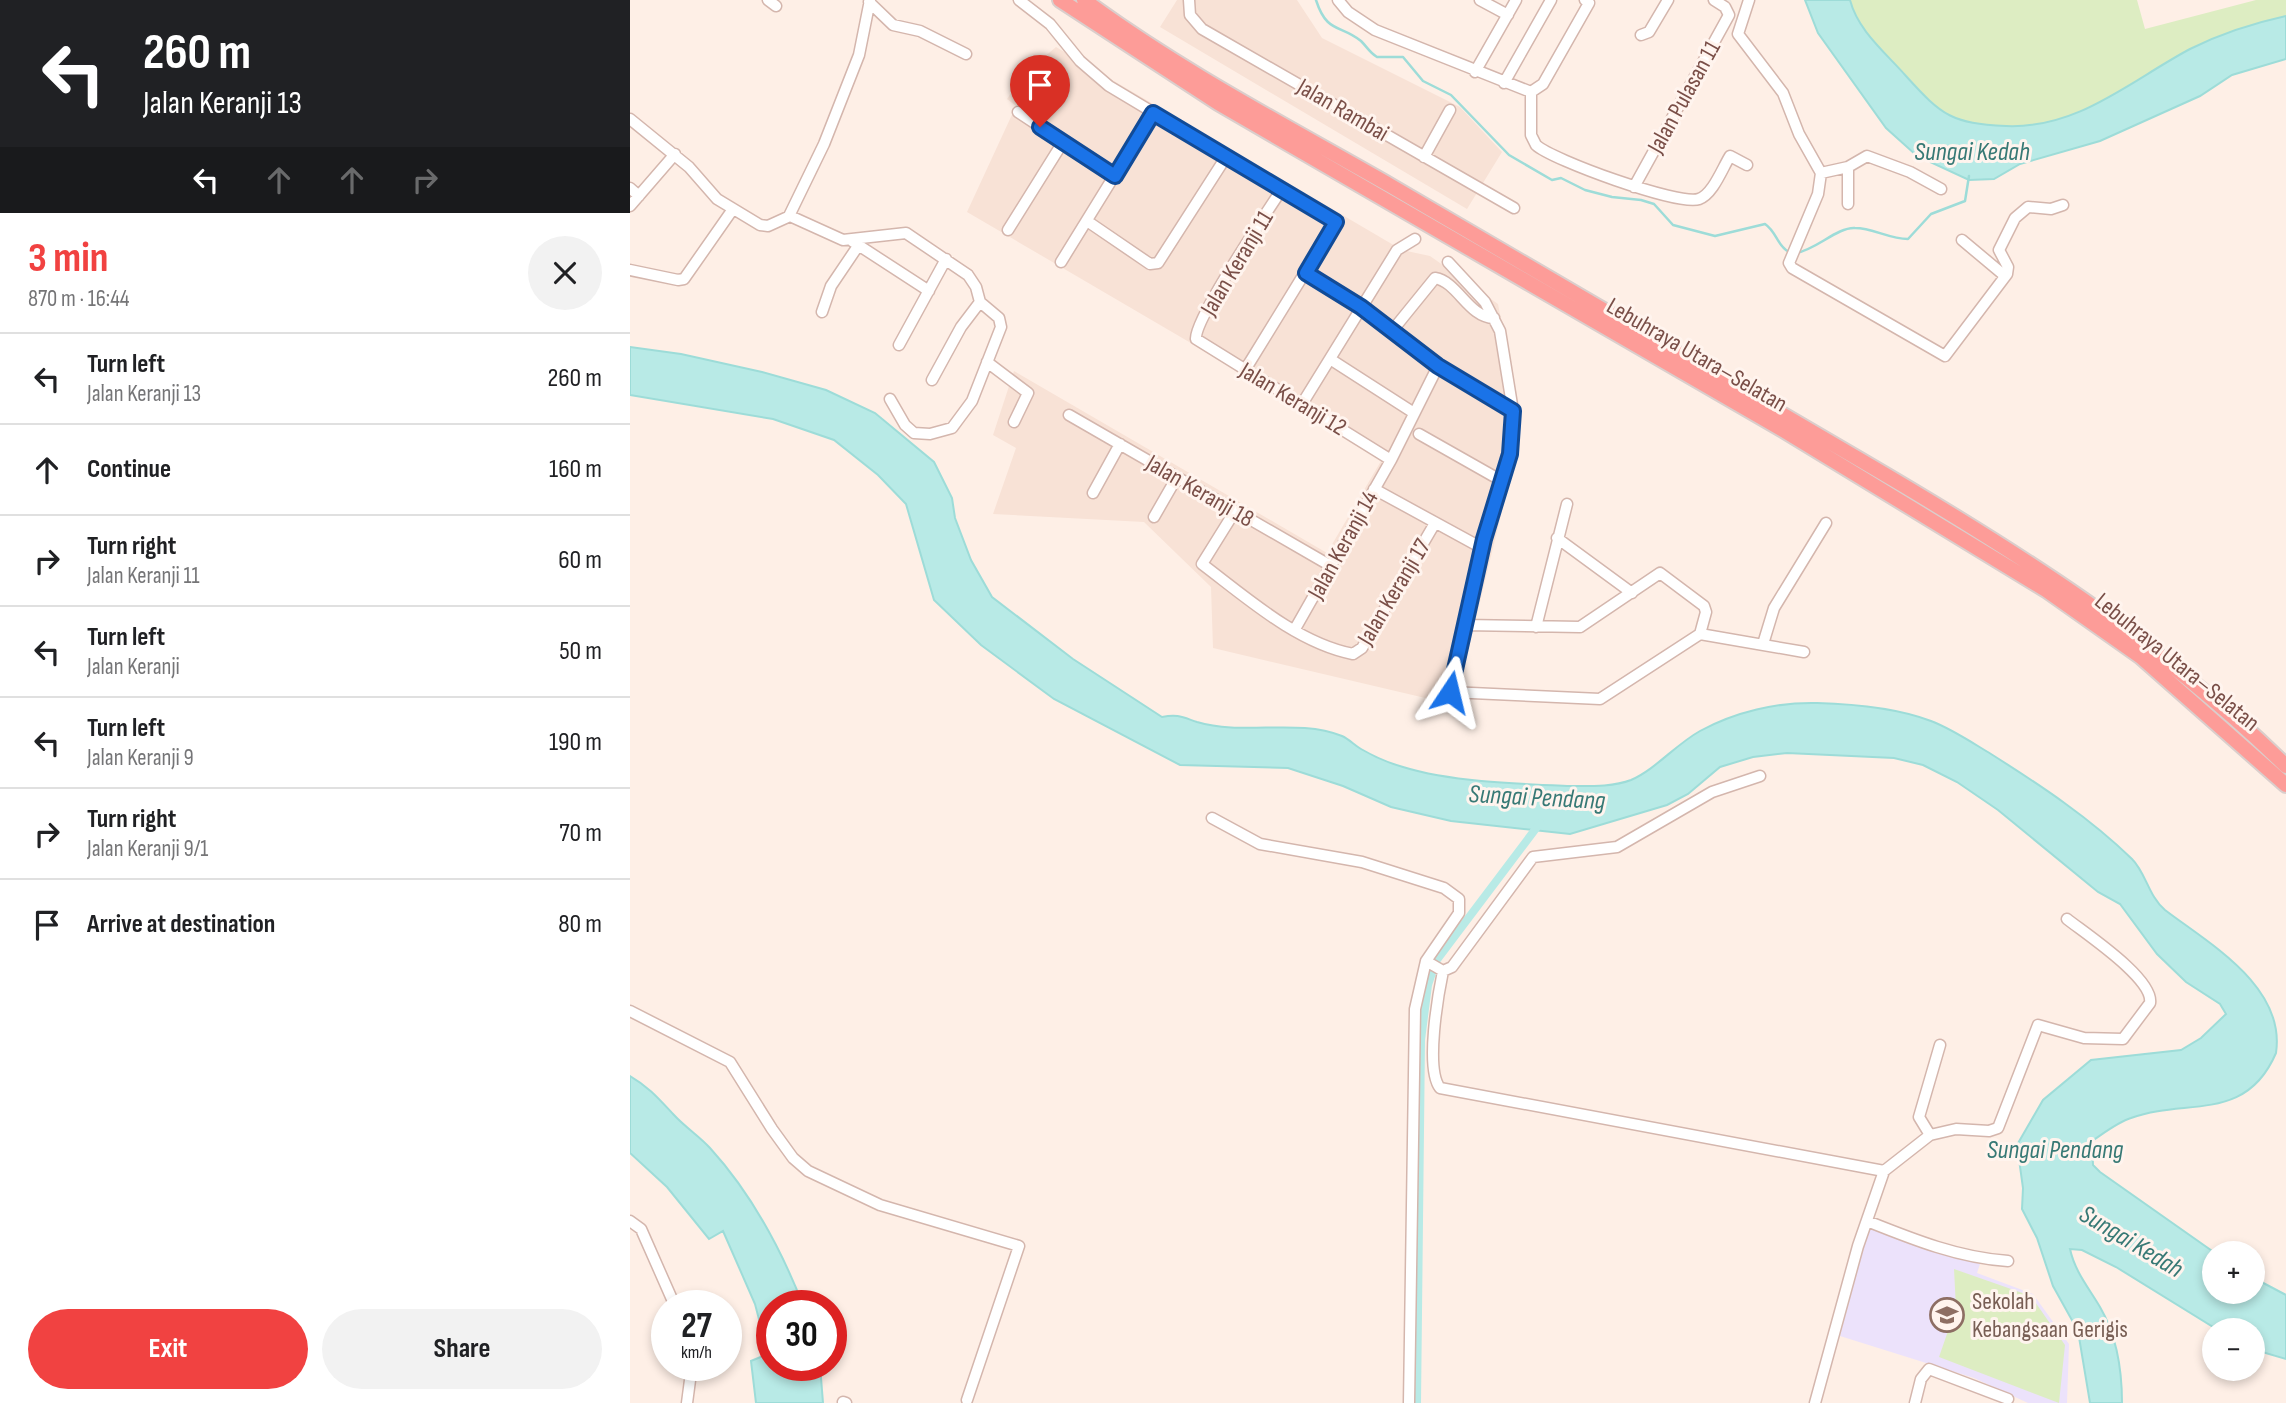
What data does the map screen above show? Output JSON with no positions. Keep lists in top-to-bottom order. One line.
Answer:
{"streets":{"highway":["Lebuhraya Utara–Selatan"],"street":["Jalan Pulasan 11","Jalan Rambai","Jalan Keranji 11","Jalan Keranji 12","Jalan Keranji 18","Jalan Keranji 14","Jalan Keranji 17"]},"crossings":[["Jalan Keranji 11","Jalan Keranji 12"],["Jalan Keranji 12","Jalan Keranji 14"],["Jalan Keranji 18","Jalan Keranji 14"],["Jalan Keranji 14","Jalan Keranji 17"]],"water":["Sungai Kedah","Sungai Pendang"],"places":{"school or university":["Sekolah Kebangsaan Gerigis"]},"page":{"turn":["260 m","Jalan Keranji 13"],"heading":["3 min","870 m · 16:44"],"list":[{"name":"Turn left","note":"Jalan Keranji 13","value":"260 m"},{"name":"Continue","value":"160 m"},{"name":"Turn right","note":"Jalan Keranji 11","value":"60 m"},{"name":"Turn left","note":"Jalan Keranji","value":"50 m"},{"name":"Turn left","note":"Jalan Keranji 9","value":"190 m"},{"name":"Turn right","note":"Jalan Keranji 9/1","value":"70 m"},{"name":"Arrive at destination","value":"80 m"}],"map_buttons":["+","−"],"speed":"27 km/h","limit":"30","buttons":["Exit","Share"]}}
